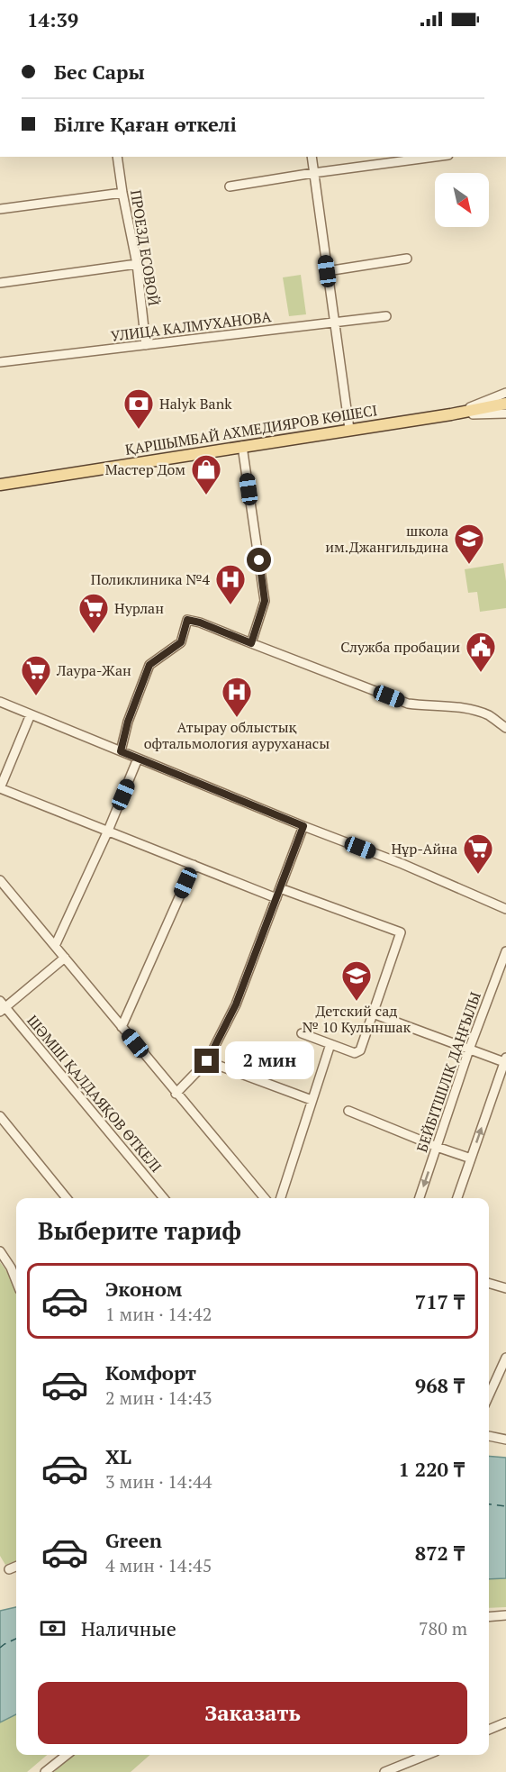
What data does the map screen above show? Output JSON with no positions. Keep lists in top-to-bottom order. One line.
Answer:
{"streets":{"main road":["ҚАРШЫМБАЙ АХМЕДИЯРОВ КӨШЕСІ"],"street":["ПРОЕЗД ЕСОВОЙ","УЛИЦА КАЛМУХАНОВА","БЕЙБІТШІЛІК ДАҢҒЫЛЫ","ШӘМШІ ҚАЛДАЯҚОВ ӨТКЕЛІ"]},"crossings":[["ПРОЕЗД ЕСОВОЙ","УЛИЦА КАЛМУХАНОВА"]],"places":{"bank":["Halyk Bank"],"shop":["Мастер Дом"],"school or university":["школа им.Джангильдина","Детский сад № 10 Кулыншак"],"hospital":["Поликлиника №4","Атырау облыстық офтальмология ауруханасы"],"supermarket":["Нурлан","Лаура-Жан","Нұр-Айна"],"public building":["Служба пробации"]},"north":"bottom right","page":{"status":"14:39","banner":["Бес Сары","Білге Қаған өткелі"],"bubble":"2 мин","heading":"Выберите тариф","list":[{"name":"Эконом","note":"1 мин · 14:42","value":"717 ₸"},{"name":"Комфорт","note":"2 мин · 14:43","value":"968 ₸"},{"name":"XL","note":"3 мин · 14:44","value":"1 220 ₸"},{"name":"Green","note":"4 мин · 14:45","value":"872 ₸"}],"pay":["Наличные","780 m"],"buttons":"Заказать"}}
